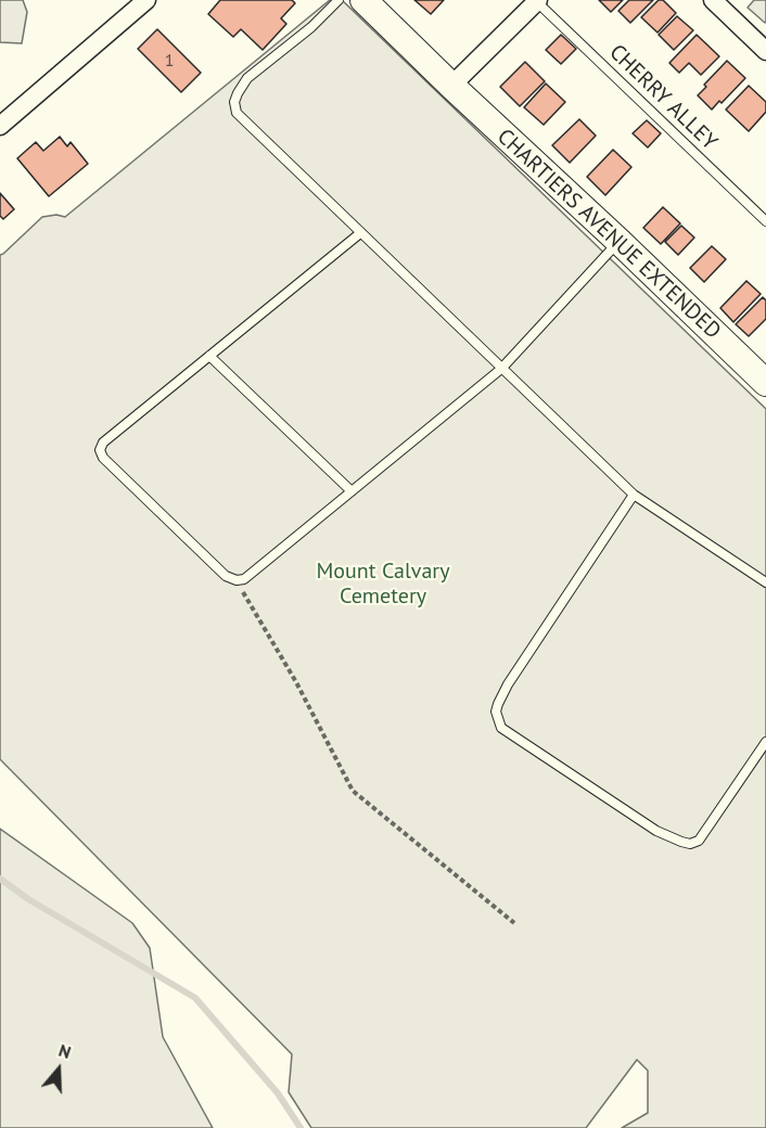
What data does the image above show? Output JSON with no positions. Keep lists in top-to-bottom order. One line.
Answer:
{"streets":{"street":["CHARTIERS AVENUE EXTENDED"],"lane":["CHERRY ALLEY"]},"parks":["Mount Calvary Cemetery"],"house_numbers":["1"],"north":"top"}
